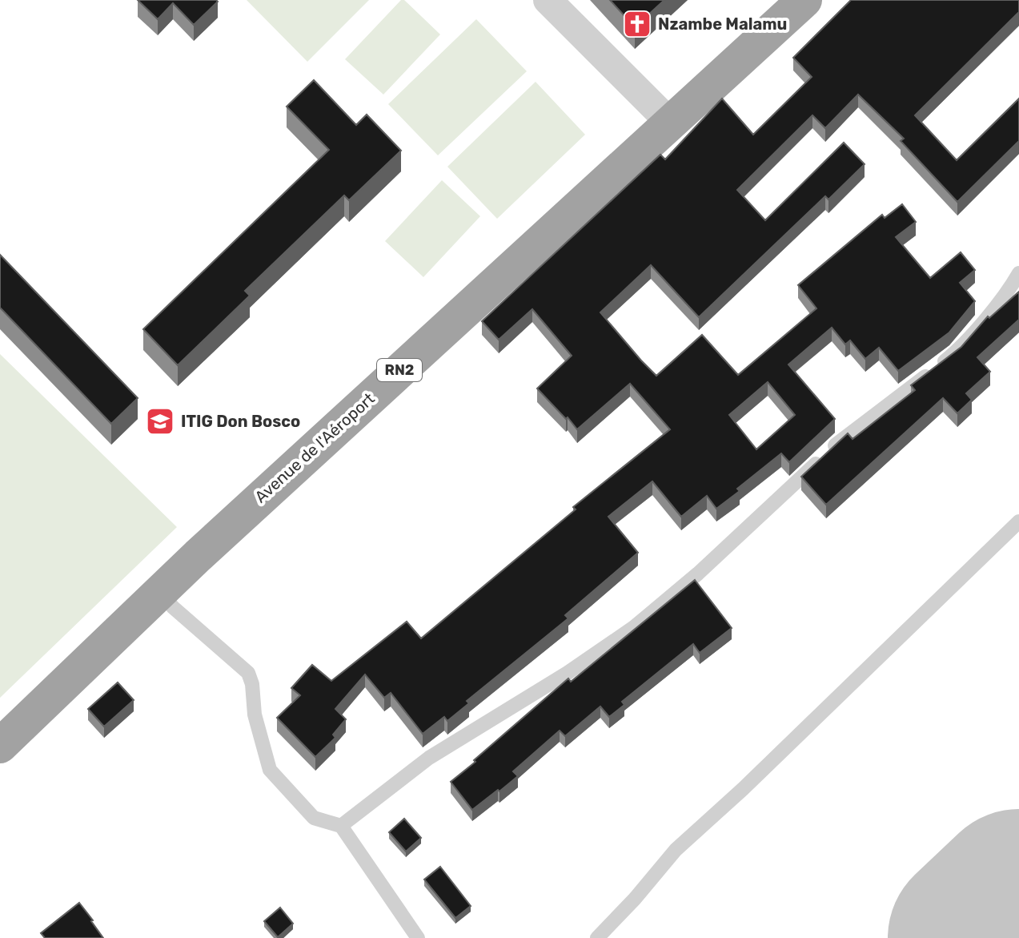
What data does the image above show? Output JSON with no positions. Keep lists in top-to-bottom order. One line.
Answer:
{"streets":{"highway":["RN2","Avenue de l'Aéroport"]},"places":{"church":["Nzambe Malamu"],"school or university":["ITIG Don Bosco"]}}
